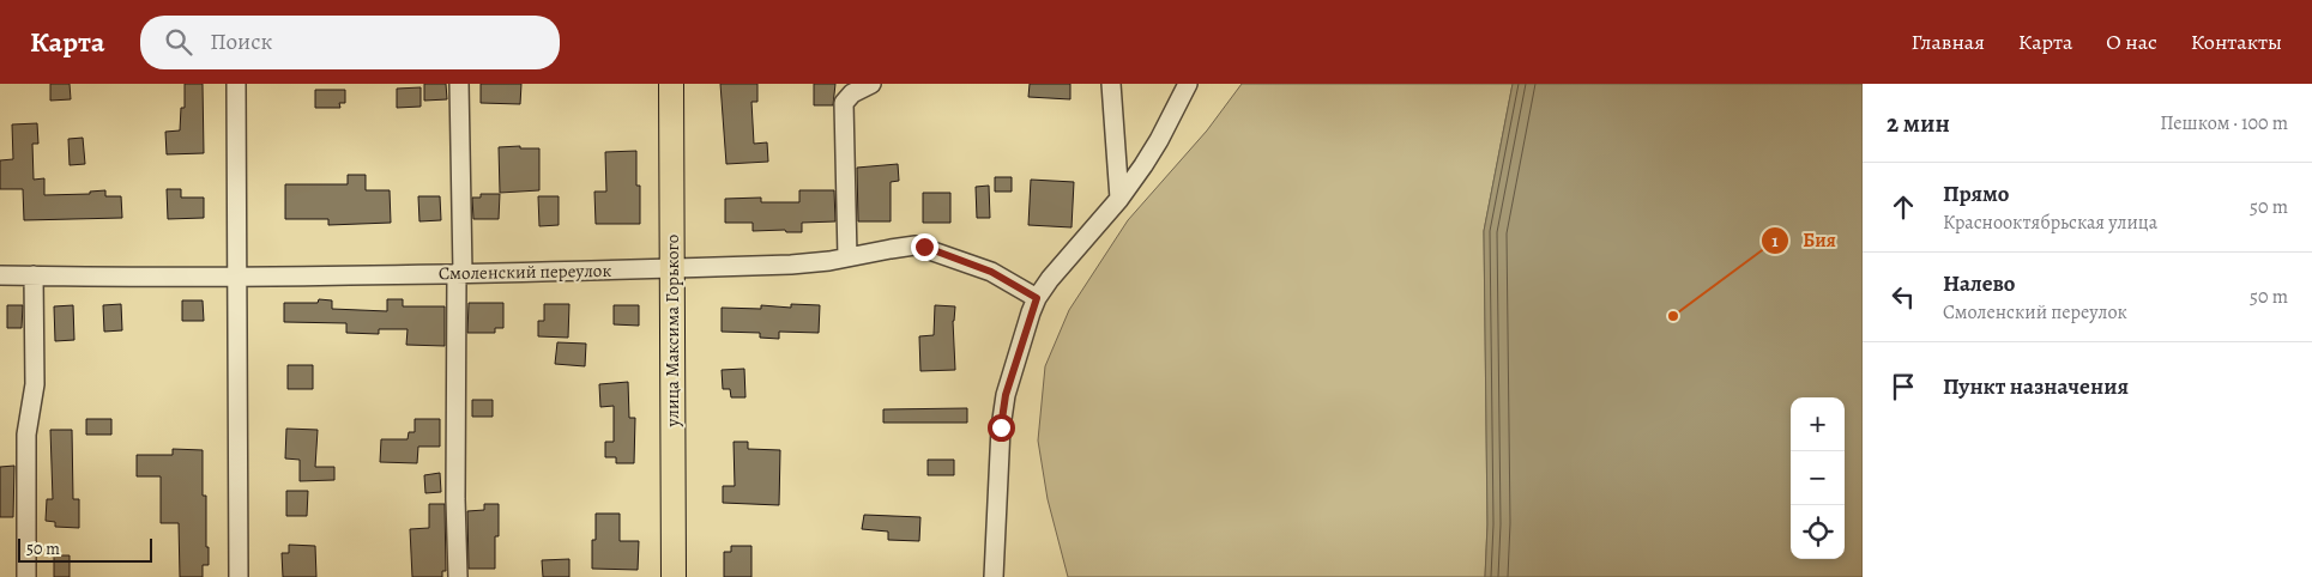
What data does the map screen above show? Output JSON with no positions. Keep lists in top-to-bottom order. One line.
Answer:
{"streets":{"main road":["улица Максима Горького"],"street":["Смоленский переулок"]},"crossings":[["Смоленский переулок","улица Максима Горького"]],"places":["Бия"],"scale_bar":"50 m","page":{"header":"Карта","search":"Поиск","nav":["Главная","Карта","О нас","Контакты"],"heading":["2 мин","Пешком · 100 m"],"list":[["Прямо","Краснооктябрьская улица","50 m"],["Налево","Смоленский переулок","50 m"],"Пункт назначения"],"map_buttons":["+","−"],"scale":"50 m"}}
